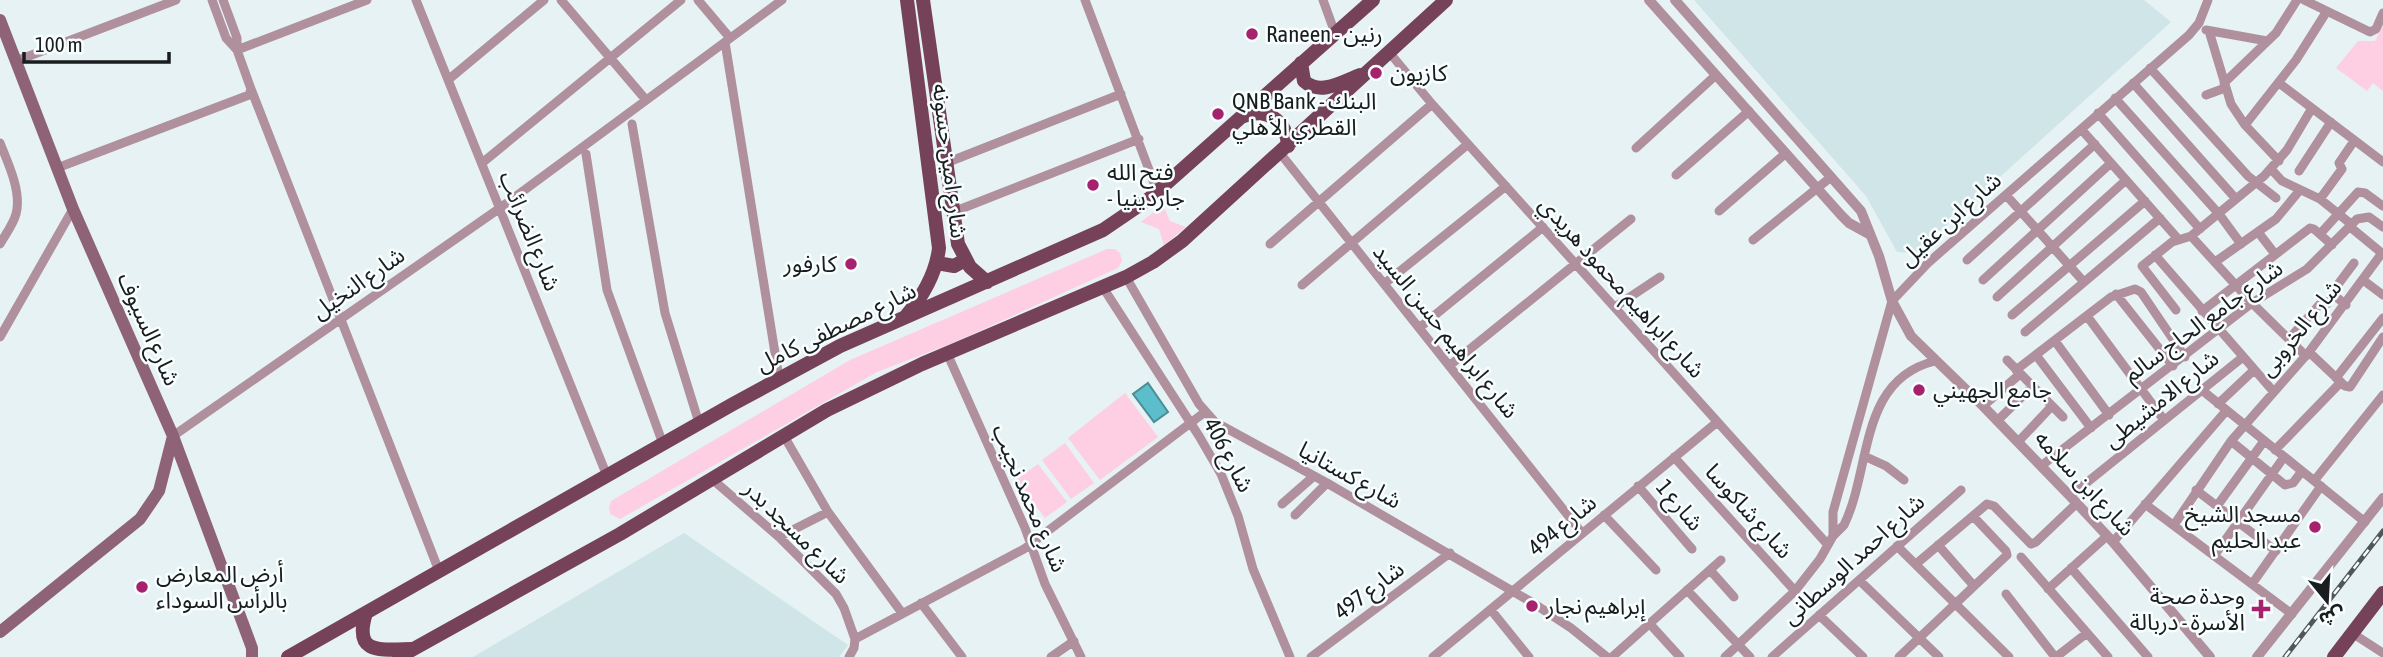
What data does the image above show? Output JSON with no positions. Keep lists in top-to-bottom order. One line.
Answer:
{"streets":{"main road":["شارع امين حسونه","شارع مصطفى كامل","شارع السيوف"],"street":["شارع ابن عقيل","شارع الضرائب","شارع النخيل","شارع ابراهيم محمود هريدي","شارع جامع الحاج سالم","شارع الخروبى","شارع ابراهيم حسن السيد","شارع الامشيطى","شارع 406","شارع كستانيا","شارع ابن سلامه","شارع محمد نجيب","شارع 1","شارع شاكوسا","شارع 494","شارع مسجد بدر","شارع احمد الوسطانى","شارع 497"]},"crossings":[["شارع امين حسونه","شارع مصطفى كامل"],["شارع ابن عقيل","شارع ابراهيم محمود هريدي"],["شارع ابن عقيل","شارع ابن سلامه"],["شارع ابن عقيل","شارع شاكوسا"],["شارع الضرائب","شارع النخيل"],["شارع الضرائب","شارع مصطفى كامل"],["شارع النخيل","شارع السيوف"],["شارع ابراهيم محمود هريدي","شارع 494"],["شارع جامع الحاج سالم","شارع ابن سلامه"],["شارع ابراهيم حسن السيد","شارع 494"],["شارع الامشيطى","شارع ابن سلامه"],["شارع كستانيا","شارع 494"],["شارع كستانيا","شارع 497"],["شارع 1","شارع 494"],["شارع شاكوسا","شارع 494"]],"places":{"other":["Raneen - رنين","كازيون","QNB Bank - البنك القطري الأهلي","فتح الله - جاردينيا","كارفور","جامع الجهيني","مسجد الشيخ عبد الحليم","أرض المعارض بالرأس السوداء","إبراهيم نجار"],"health":["وحدة صحة الأسرة - دربالة"]},"scale_bar":"100 m","north":"bottom"}
